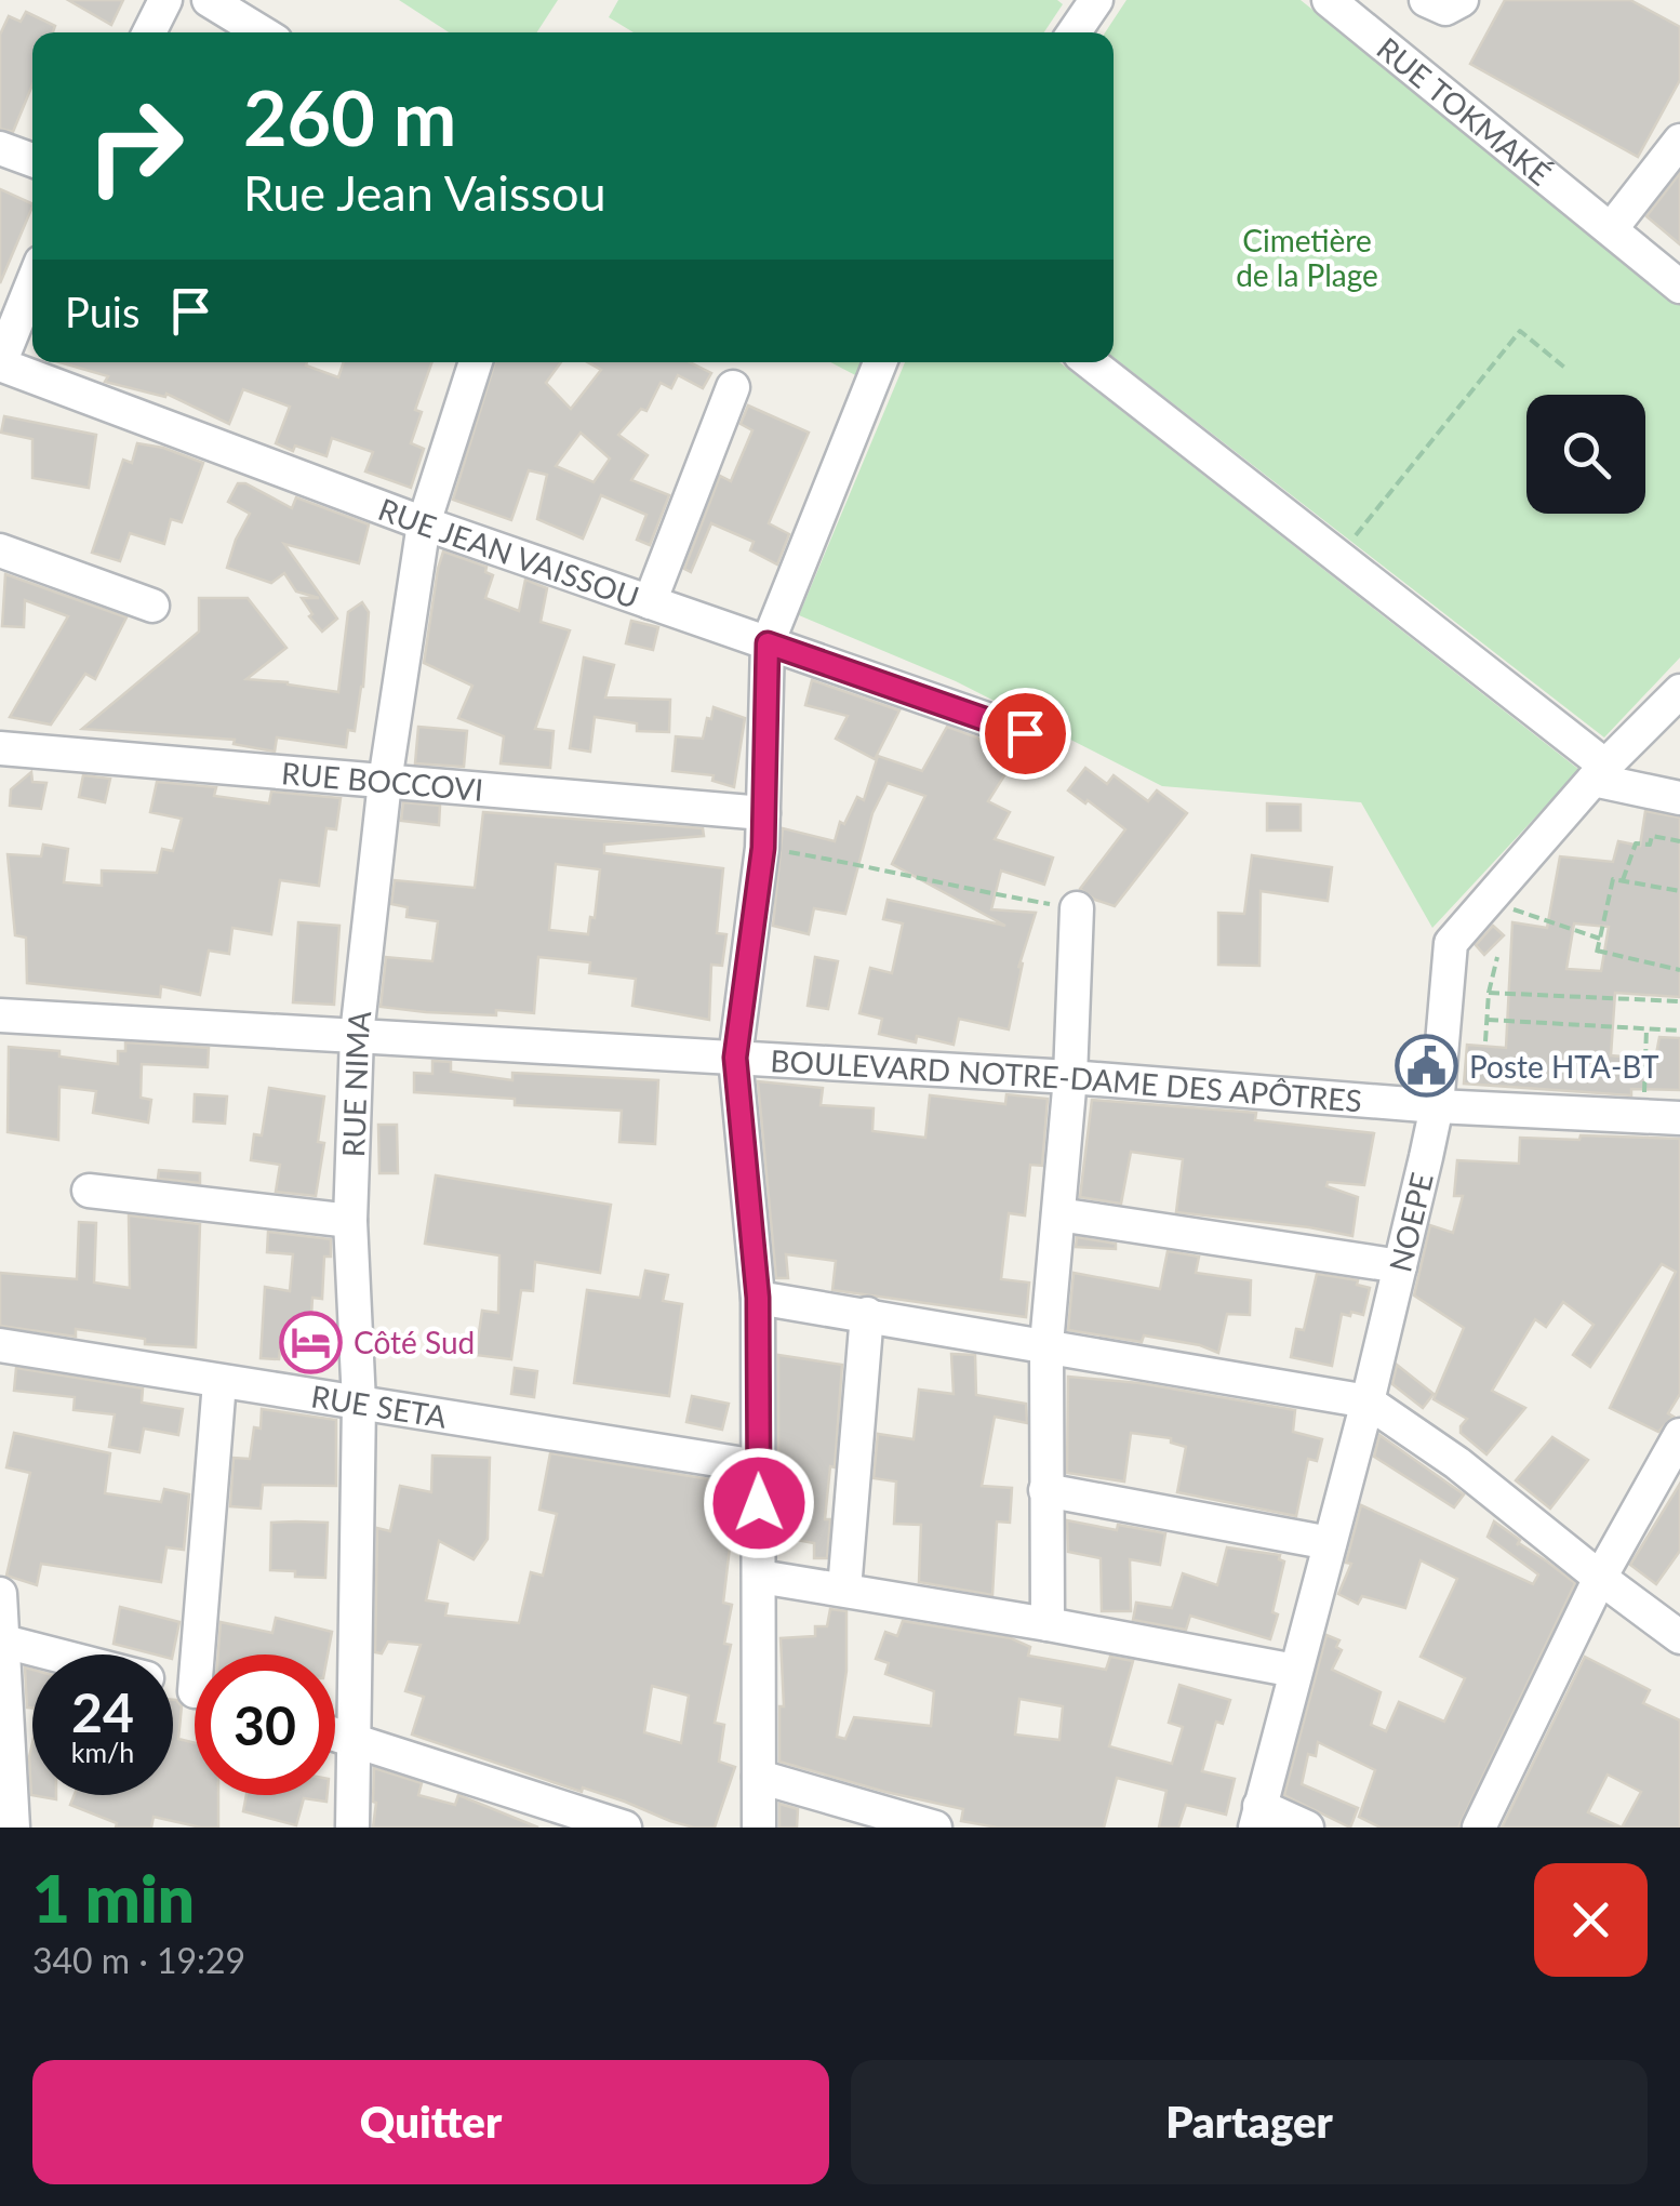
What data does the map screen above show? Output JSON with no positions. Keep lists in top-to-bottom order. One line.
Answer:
{"streets":{"street":["RUE TOKMAKÉ","RUE JEAN VAISSOU","RUE BOCCOVI","BOULEVARD NOTRE-DAME DES APÔTRES","RUE NIMA","NOEPE","RUE SETA"]},"crossings":[["RUE JEAN VAISSOU","RUE NIMA"],["RUE BOCCOVI","RUE NIMA"],["BOULEVARD NOTRE-DAME DES APÔTRES","RUE NIMA"],["BOULEVARD NOTRE-DAME DES APÔTRES","NOEPE"],["RUE NIMA","RUE SETA"]],"parks":["Cimetière de la Plage"],"places":{"public building":["Poste HTA-BT"],"hotel":["Côté Sud"]},"page":{"turn":["260 m","Rue Jean Vaissou"],"then":"Puis","speed":"24 km/h","limit":"30","heading":["1 min","340 m · 19:29"],"buttons":["Quitter","Partager"]}}
